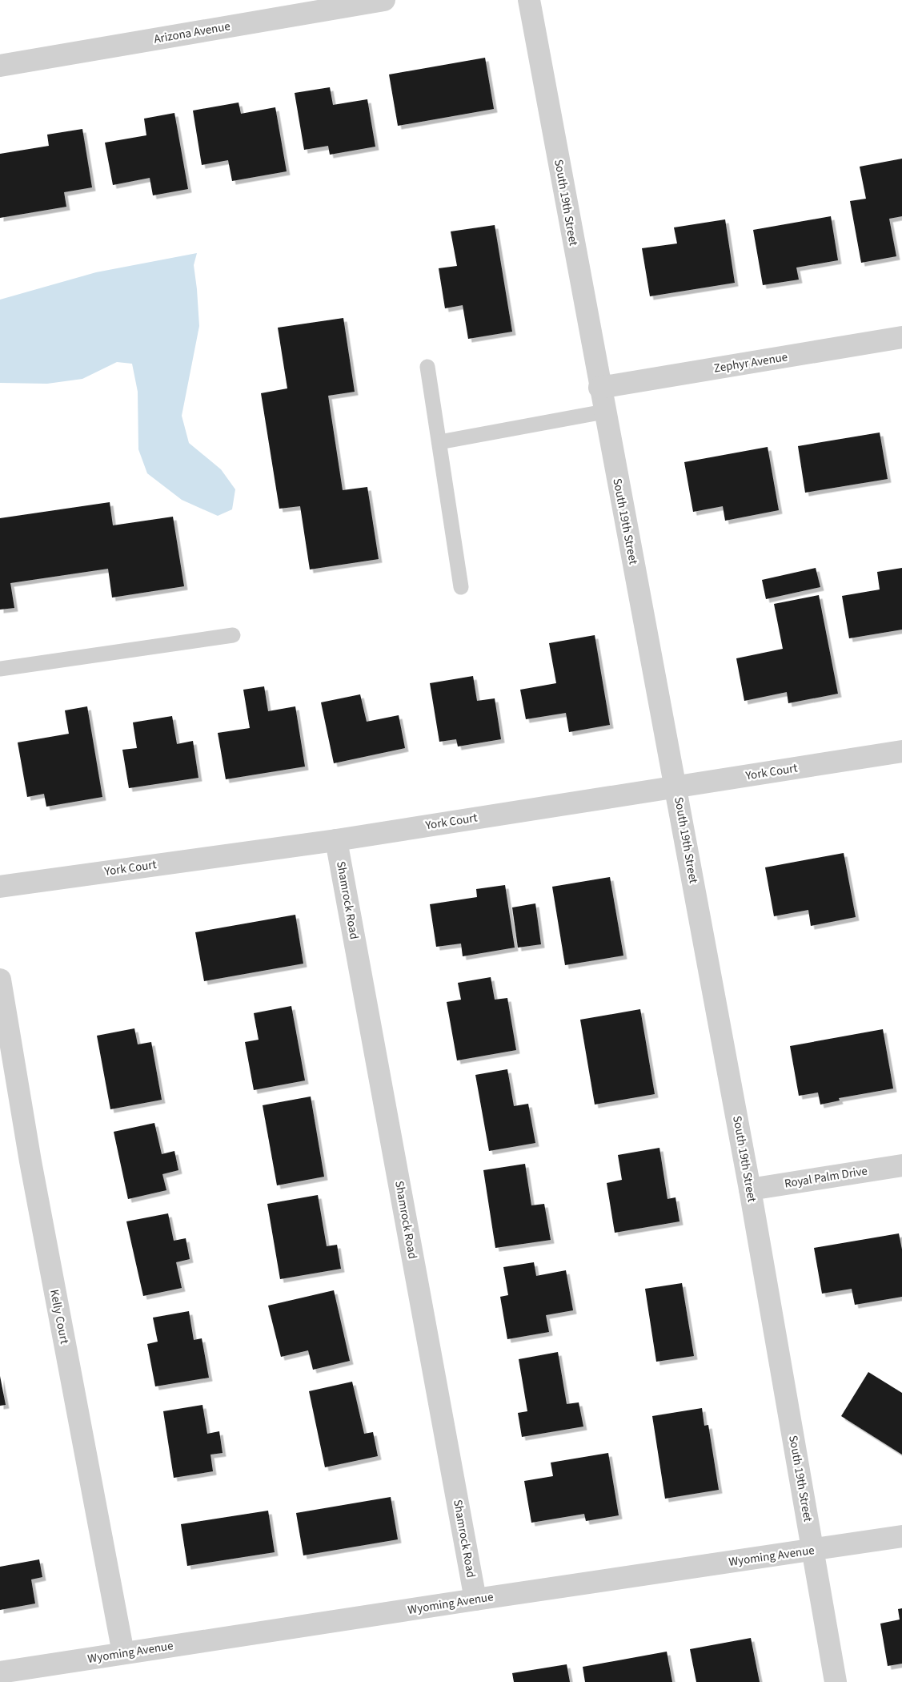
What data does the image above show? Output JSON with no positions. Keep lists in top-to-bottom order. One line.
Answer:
{"streets":{"street":["Arizona Avenue","South 19th Street","Zephyr Avenue","York Court","Shamrock Road","Royal Palm Drive","Kelly Court","Wyoming Avenue"]},"crossings":[["South 19th Street","Zephyr Avenue"],["South 19th Street","York Court"],["South 19th Street","Royal Palm Drive"],["South 19th Street","Wyoming Avenue"],["York Court","Shamrock Road"],["Shamrock Road","Wyoming Avenue"],["Kelly Court","Wyoming Avenue"]]}
